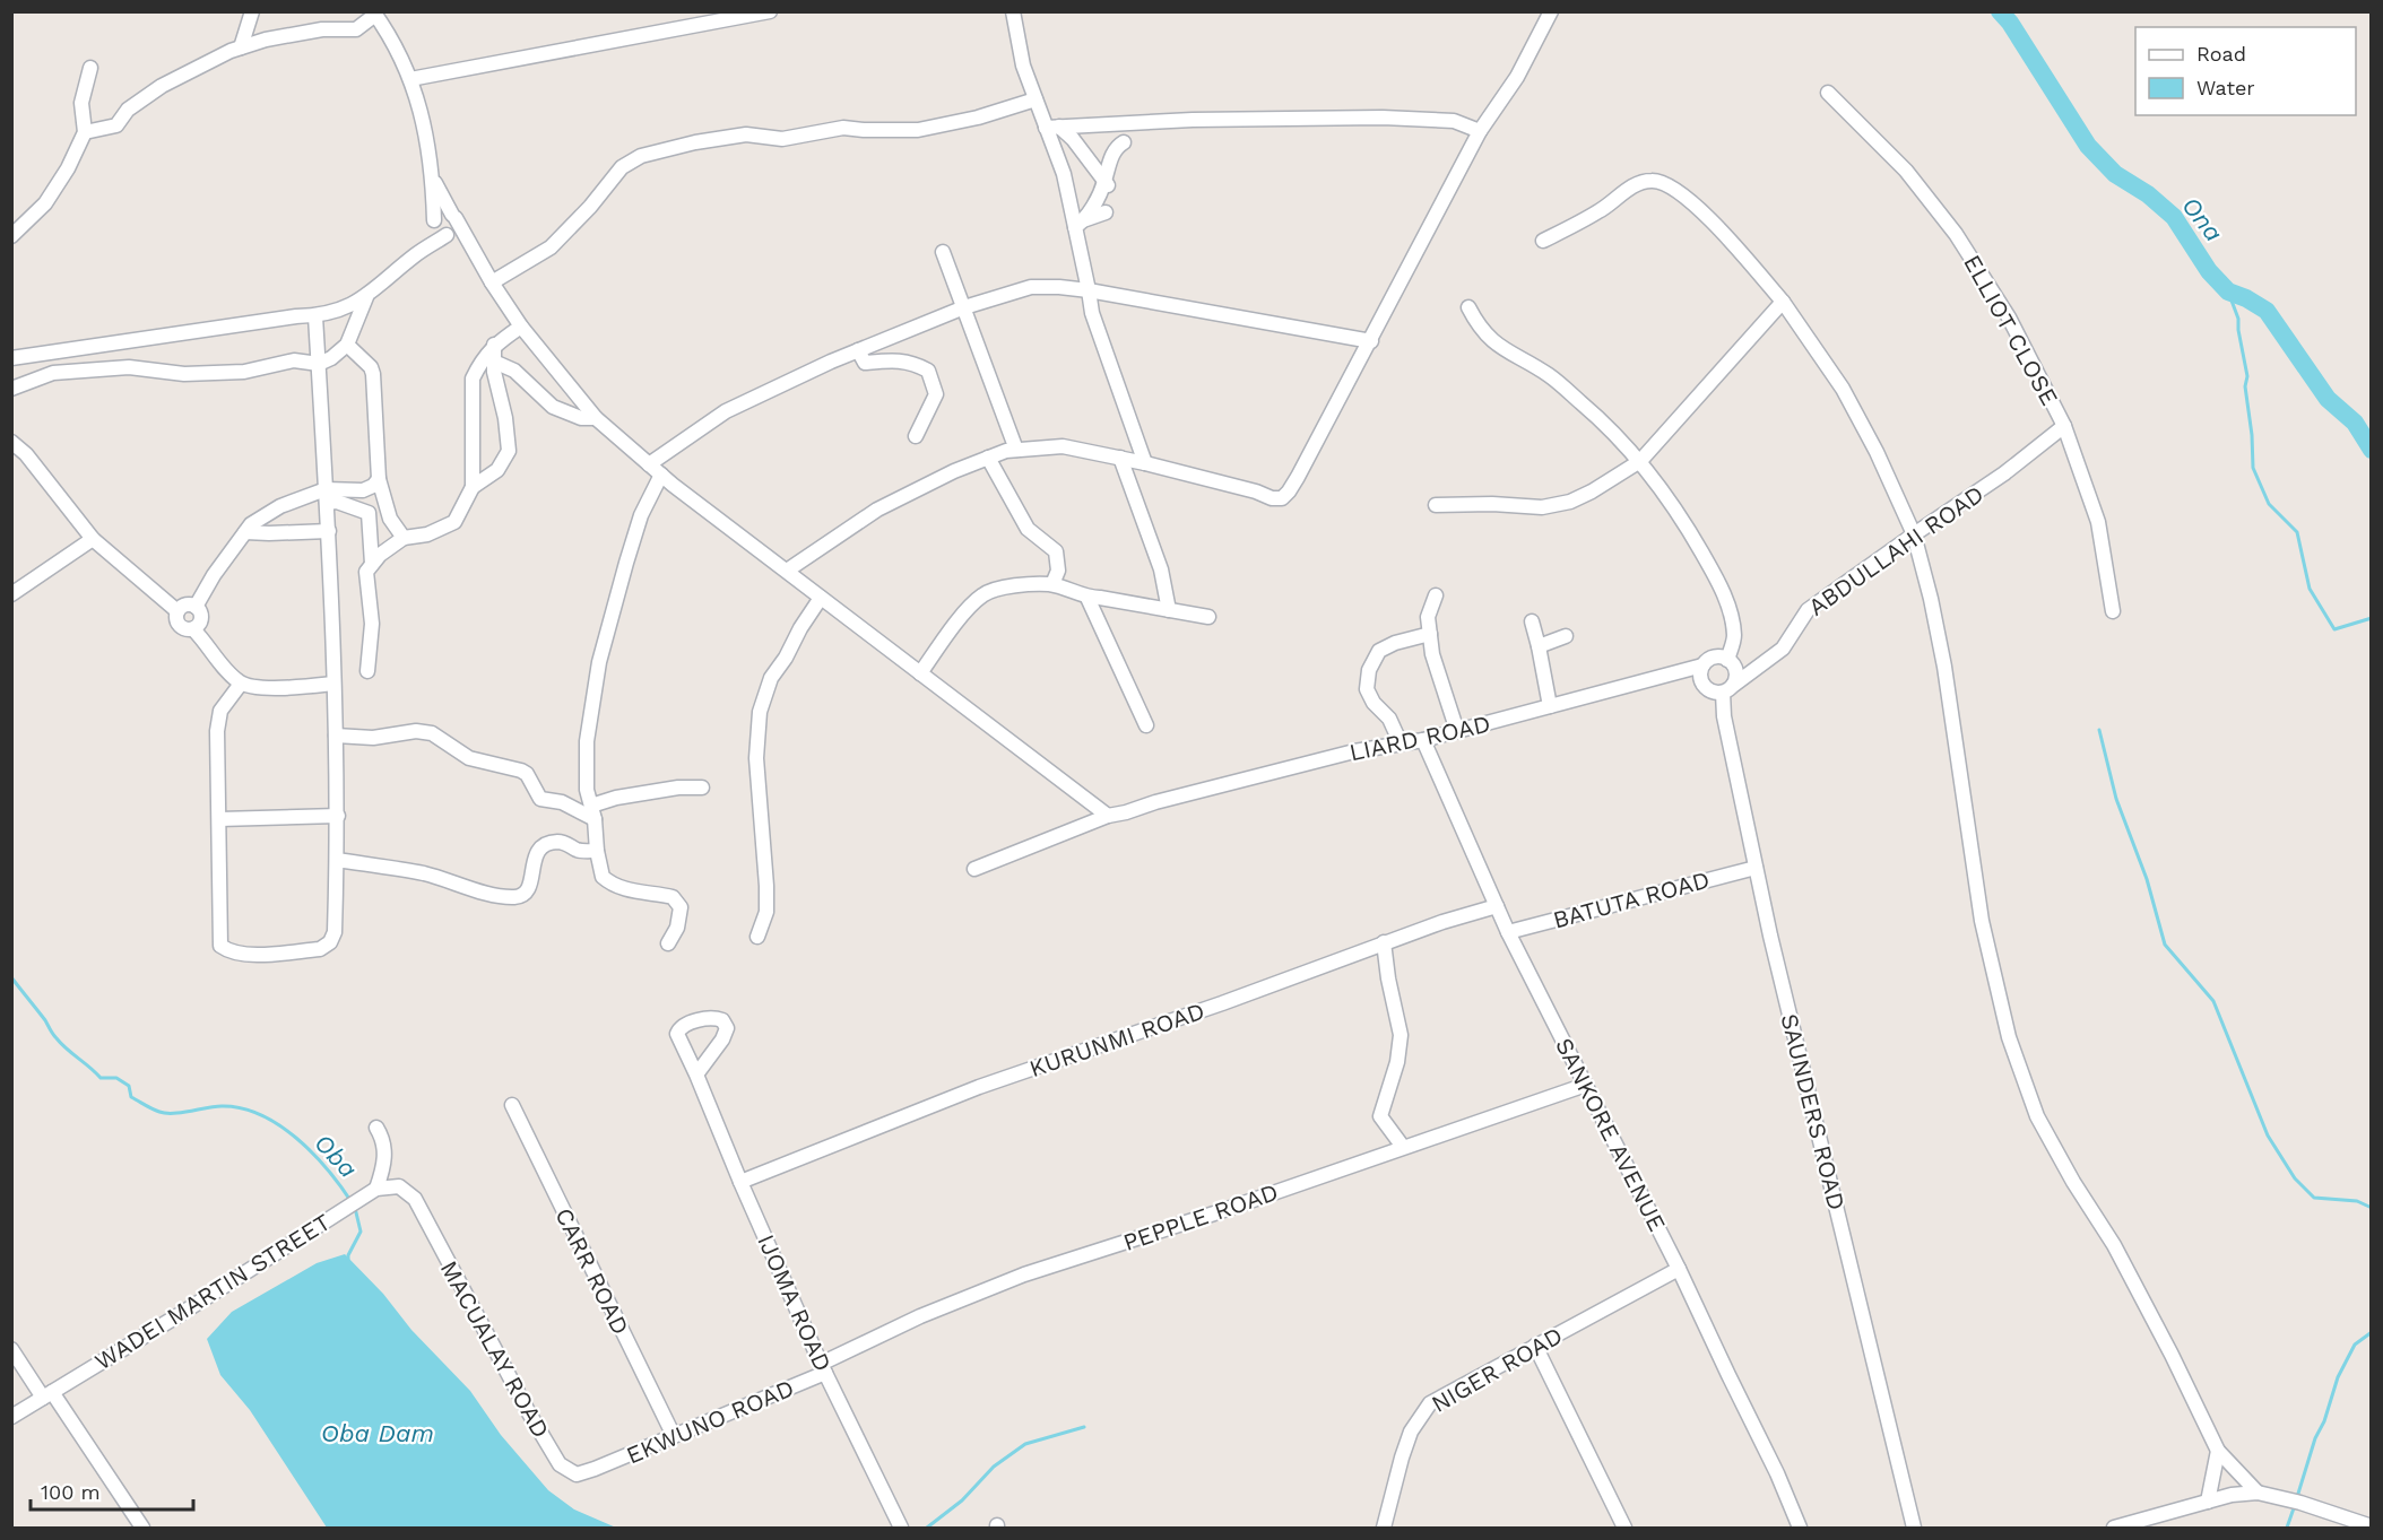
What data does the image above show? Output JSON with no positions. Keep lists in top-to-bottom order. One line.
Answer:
{"streets":{"street":["ELLIOT CLOSE","ABDULLAHI ROAD","LIARD ROAD","BATUTA ROAD","KURUNMI ROAD","SAUNDERS ROAD","SANKORE AVENUE","PEPPLE ROAD","CARR ROAD","WADEI MARTIN STREET","IJOMA ROAD","MACUALAY ROAD","NIGER ROAD","EKWUNO ROAD"]},"crossings":[["ELLIOT CLOSE","ABDULLAHI ROAD"],["ABDULLAHI ROAD","LIARD ROAD"],["ABDULLAHI ROAD","SAUNDERS ROAD"],["LIARD ROAD","SAUNDERS ROAD"],["LIARD ROAD","SANKORE AVENUE"],["BATUTA ROAD","SAUNDERS ROAD"],["BATUTA ROAD","SANKORE AVENUE"],["KURUNMI ROAD","SANKORE AVENUE"],["KURUNMI ROAD","IJOMA ROAD"],["SANKORE AVENUE","PEPPLE ROAD"],["SANKORE AVENUE","NIGER ROAD"],["PEPPLE ROAD","IJOMA ROAD"],["PEPPLE ROAD","EKWUNO ROAD"],["CARR ROAD","EKWUNO ROAD"],["WADEI MARTIN STREET","MACUALAY ROAD"],["IJOMA ROAD","EKWUNO ROAD"],["MACUALAY ROAD","EKWUNO ROAD"]],"water":["Ona","Oba","Oba Dam"],"legend":["Road","Water"],"scale_bar":"100 m"}
